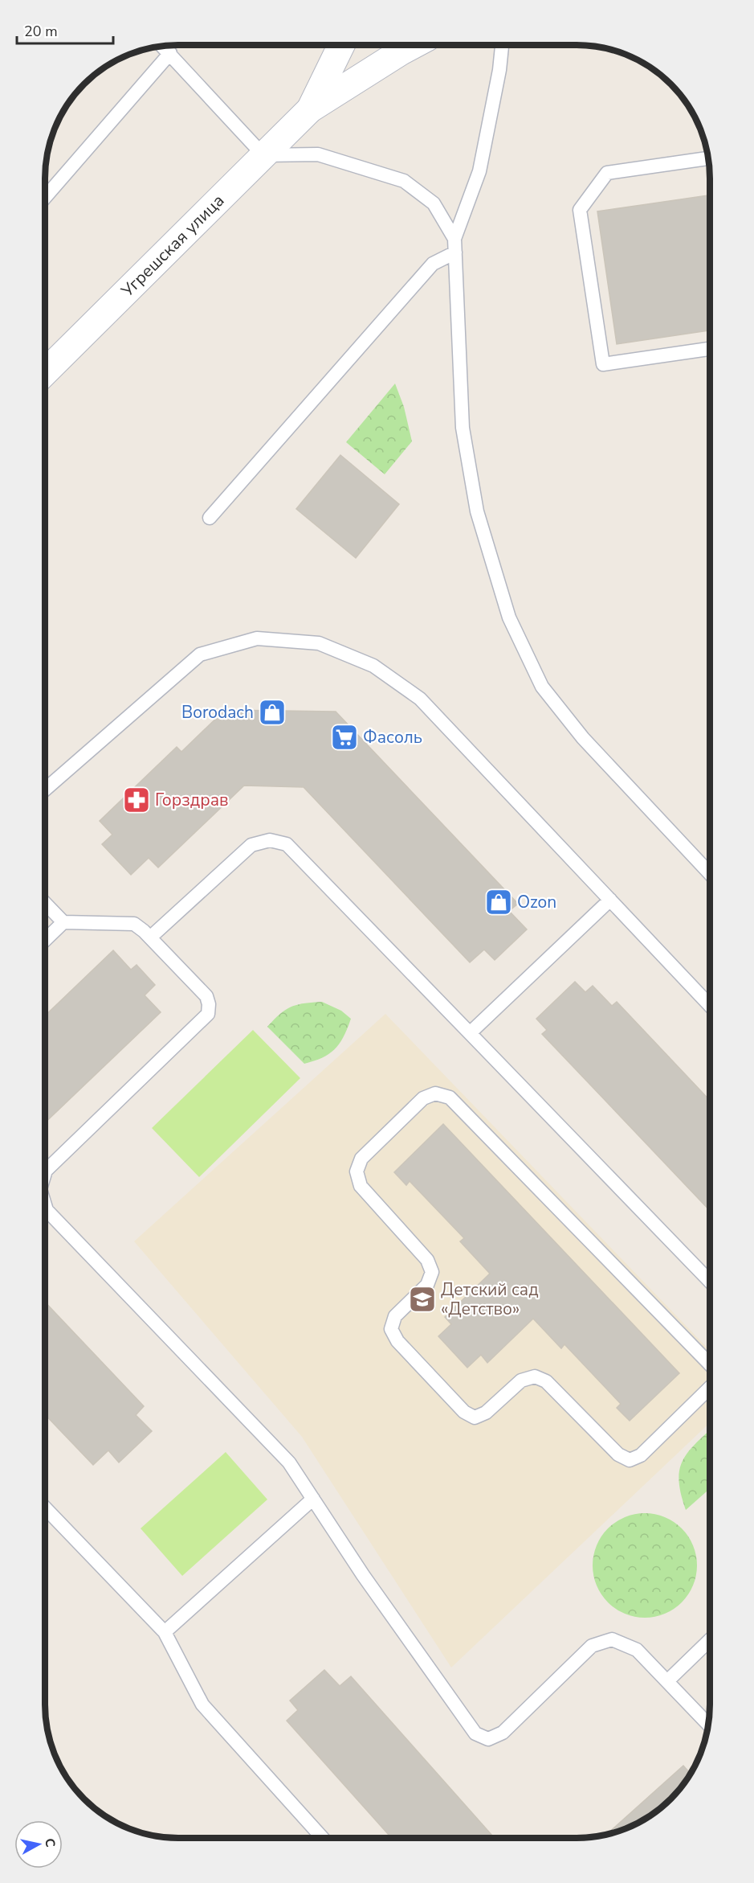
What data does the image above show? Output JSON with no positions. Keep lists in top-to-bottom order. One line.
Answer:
{"streets":{"main road":["Угрешская улица"]},"places":{"shop":["Borodach","Ozon"],"supermarket":["Фасоль"],"pharmacy":["Горздрав"],"school or university":["Детский сад «Детство»"]},"scale_bar":"20 m","north":"right"}
